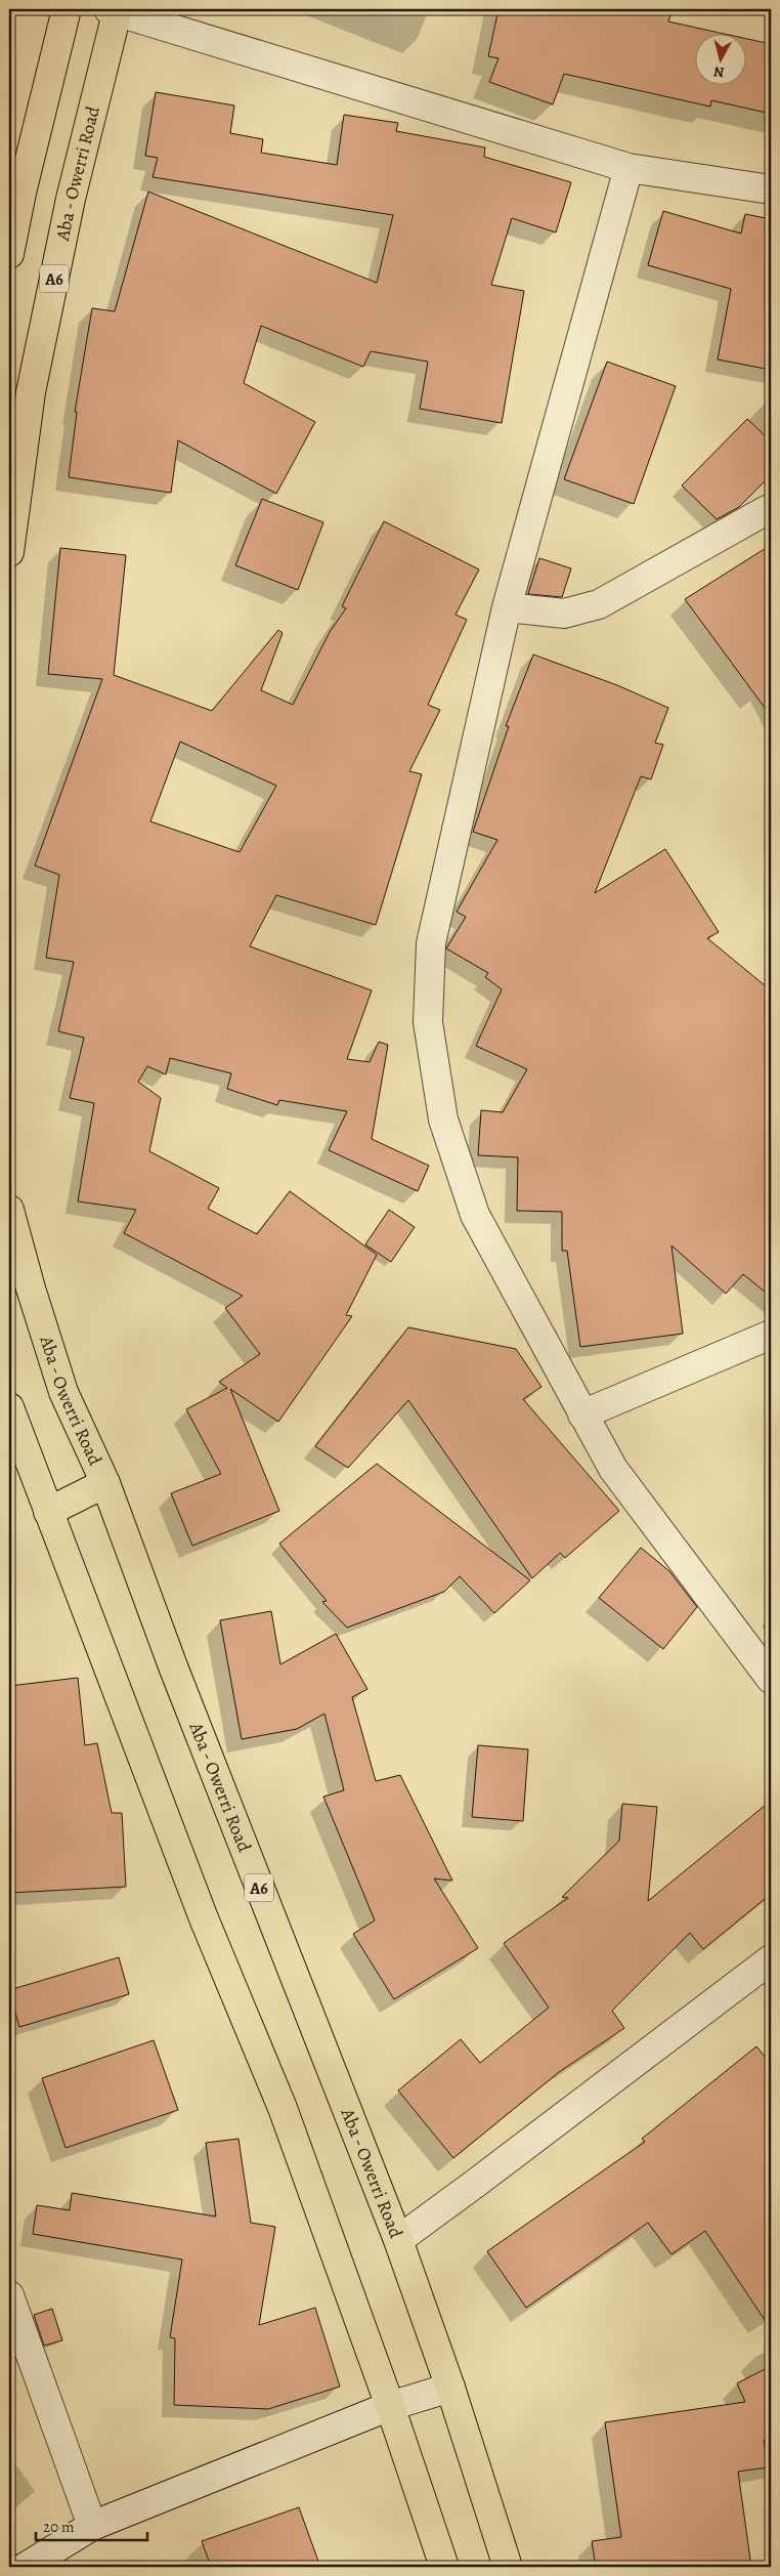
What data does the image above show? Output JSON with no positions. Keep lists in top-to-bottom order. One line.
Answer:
{"streets":{"highway":["Aba - Owerri Road","A6"]},"scale_bar":"20 m","north":"bottom"}
